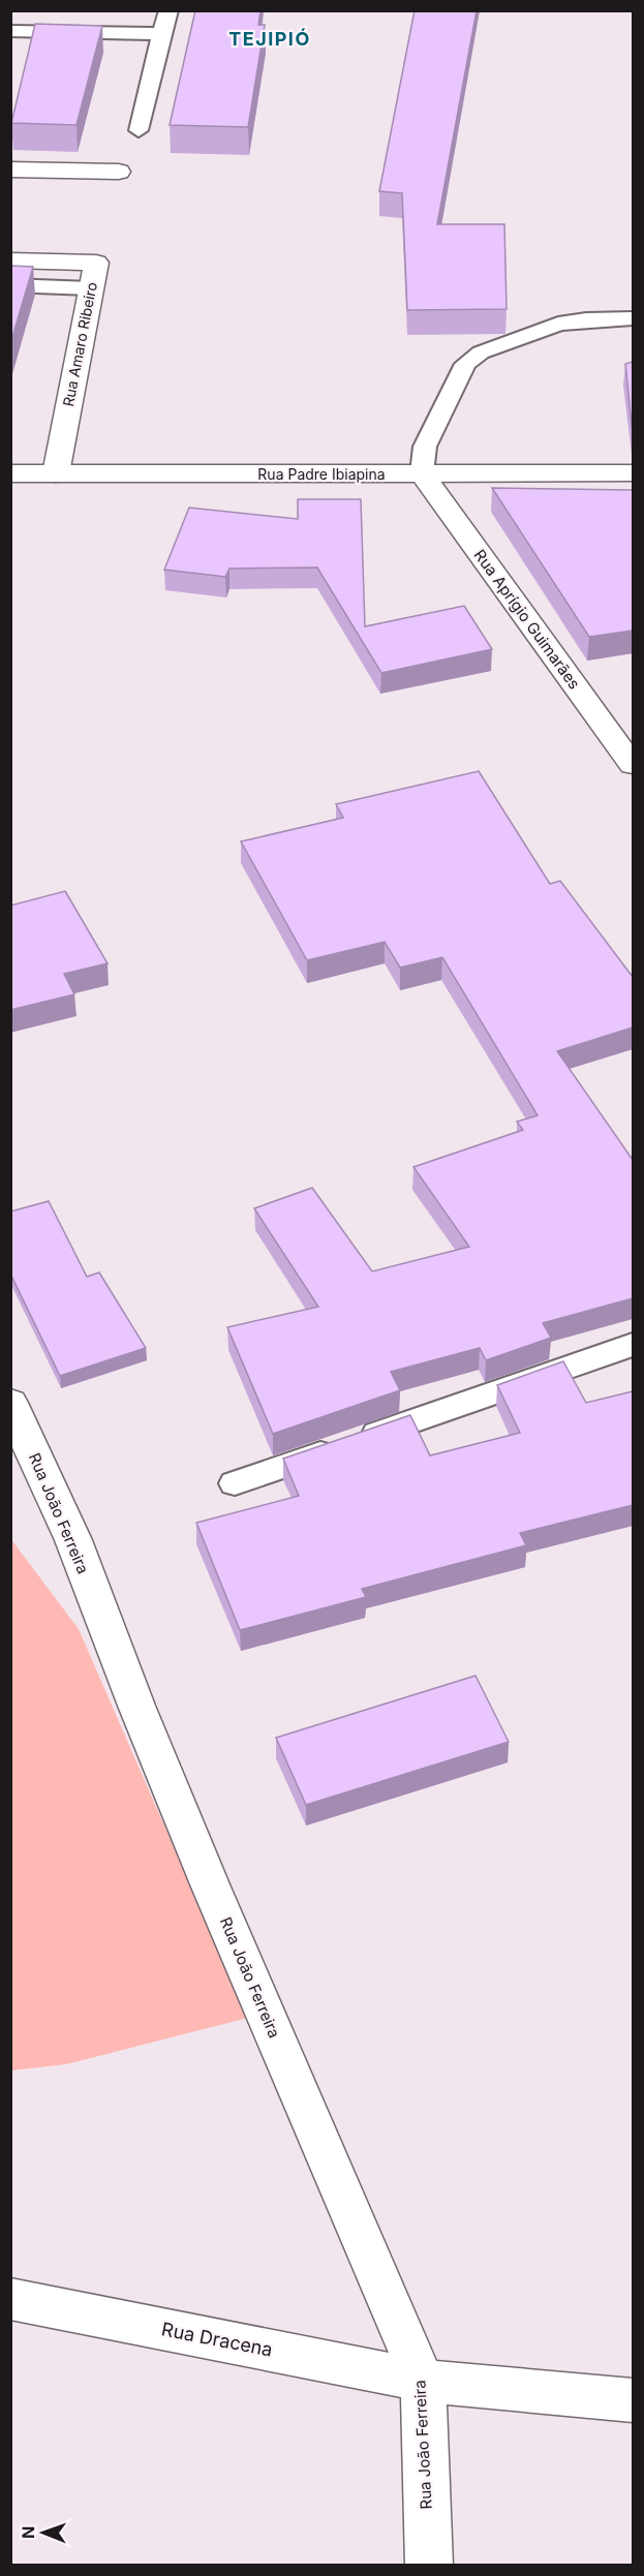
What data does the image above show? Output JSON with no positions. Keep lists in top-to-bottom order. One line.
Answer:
{"streets":{"street":["Rua Amaro Ribeiro","Rua Padre Ibiapina","Rua Aprígio Guimarães","Rua João Ferreira","Rua Dracena"]},"crossings":[["Rua Amaro Ribeiro","Rua Padre Ibiapina"],["Rua Padre Ibiapina","Rua Aprígio Guimarães"],["Rua João Ferreira","Rua Dracena"]],"districts":["TEJIPIÓ"],"north":"left"}
